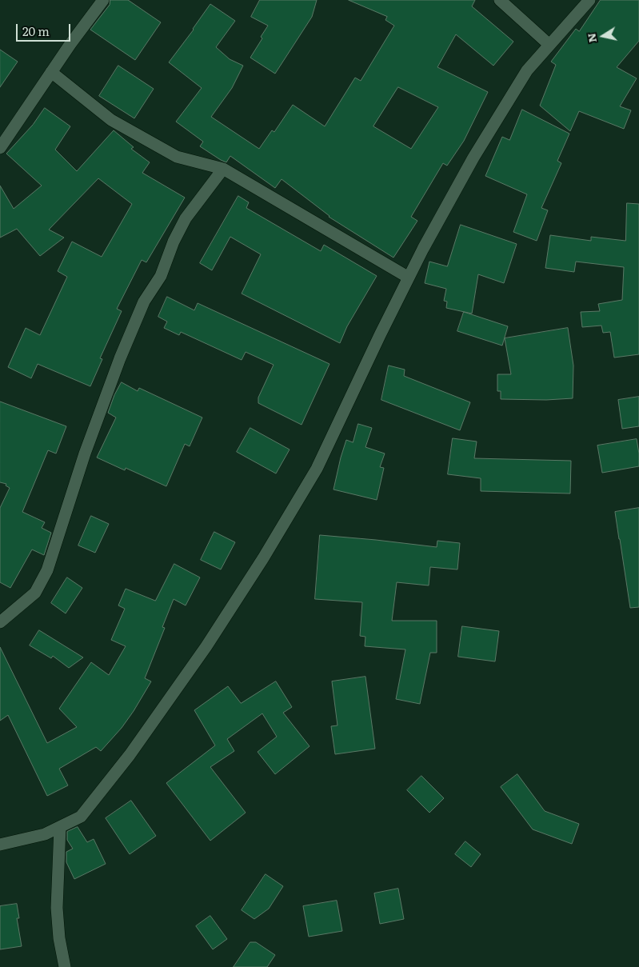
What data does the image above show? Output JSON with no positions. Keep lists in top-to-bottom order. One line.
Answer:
{"scale_bar":"20 m","north":"left"}
